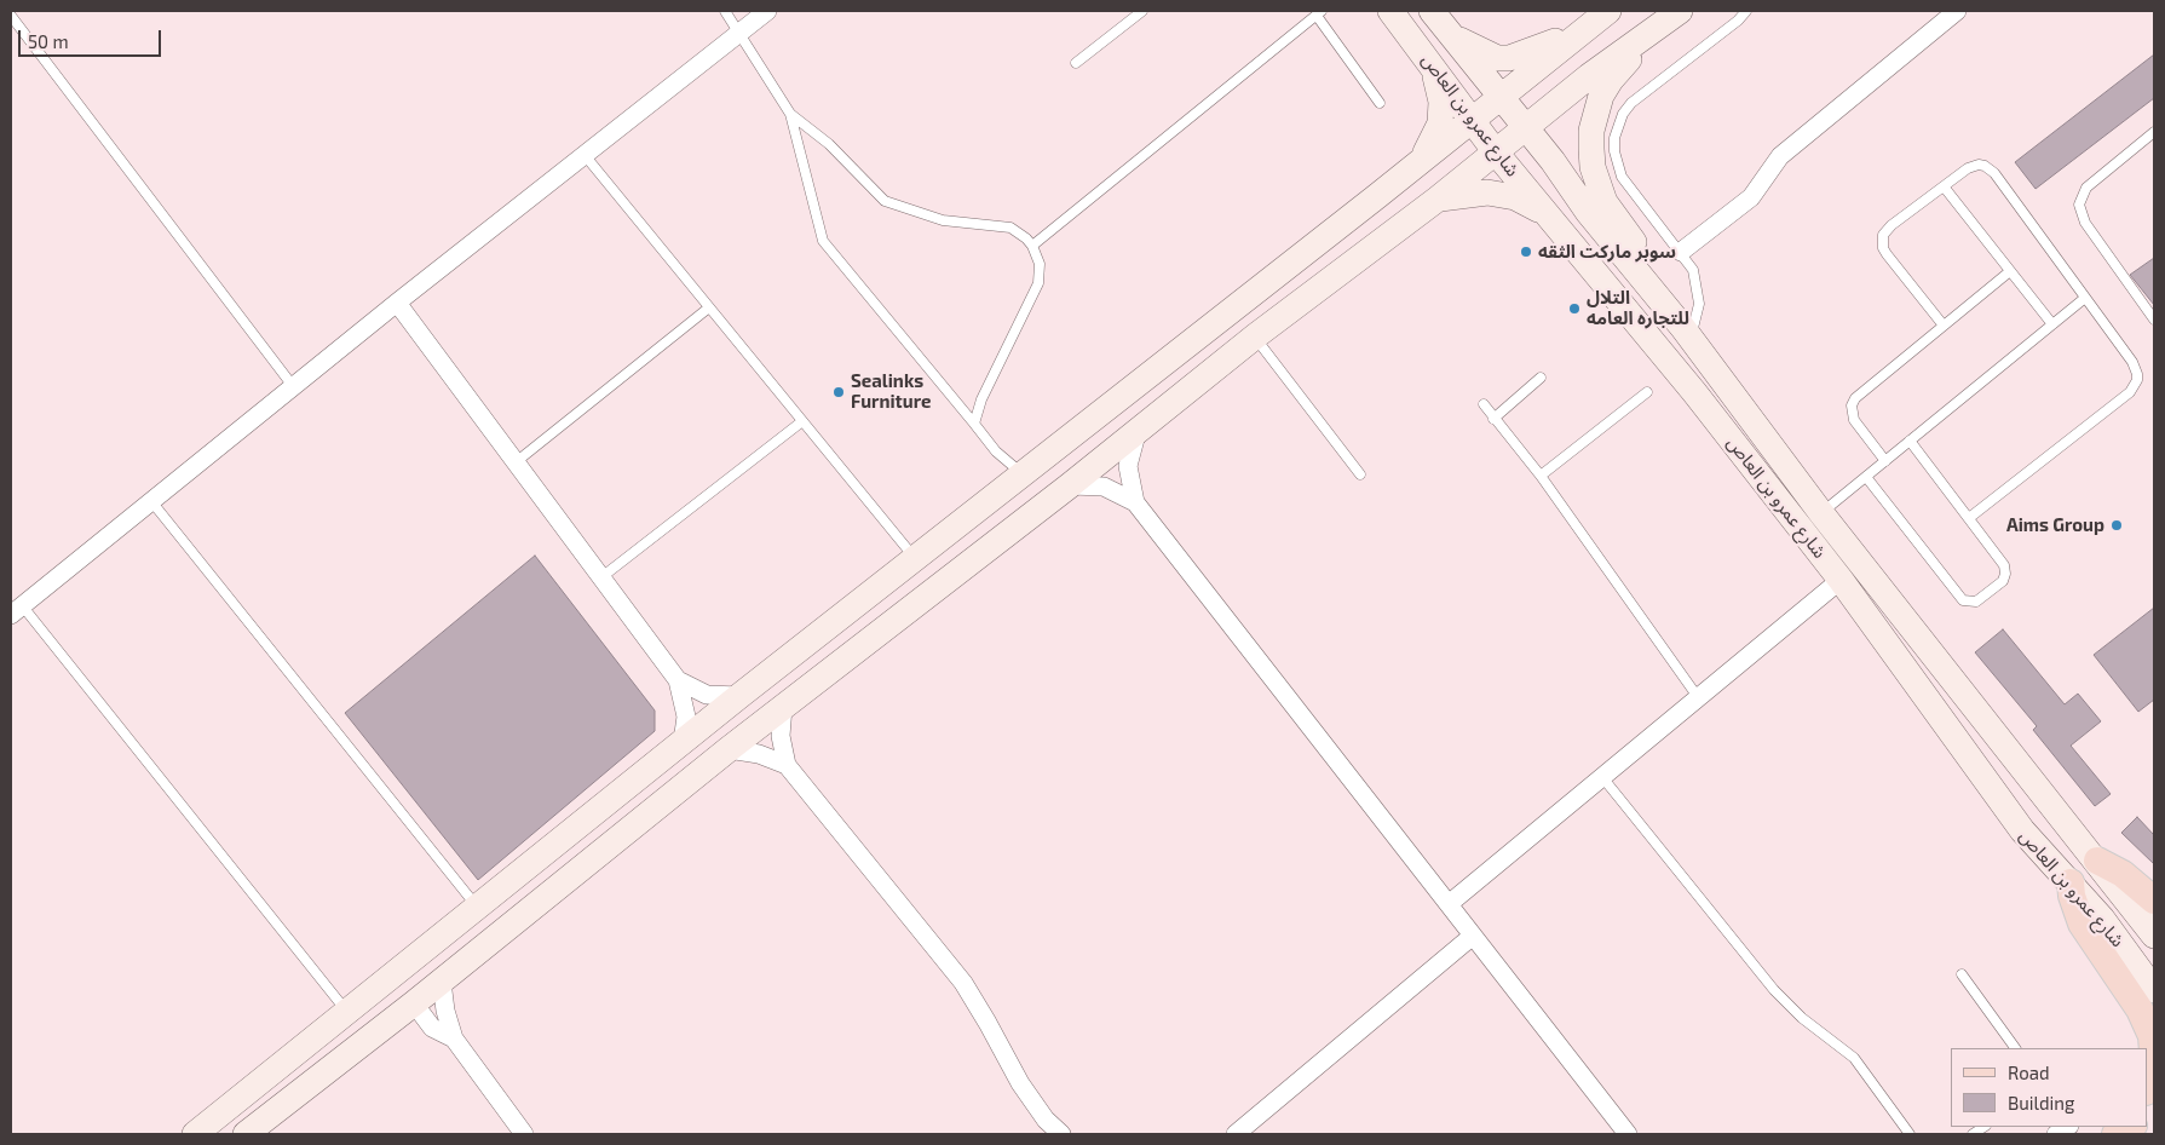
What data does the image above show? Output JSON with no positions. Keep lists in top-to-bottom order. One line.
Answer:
{"streets":{"main road":["شارع عمرو بن العاص"]},"places":["سوبر ماركت الثقه","التلال للتجاره العامه","Sealinks Furniture","Aims Group"],"legend":["Road","Building"],"scale_bar":"50 m"}
